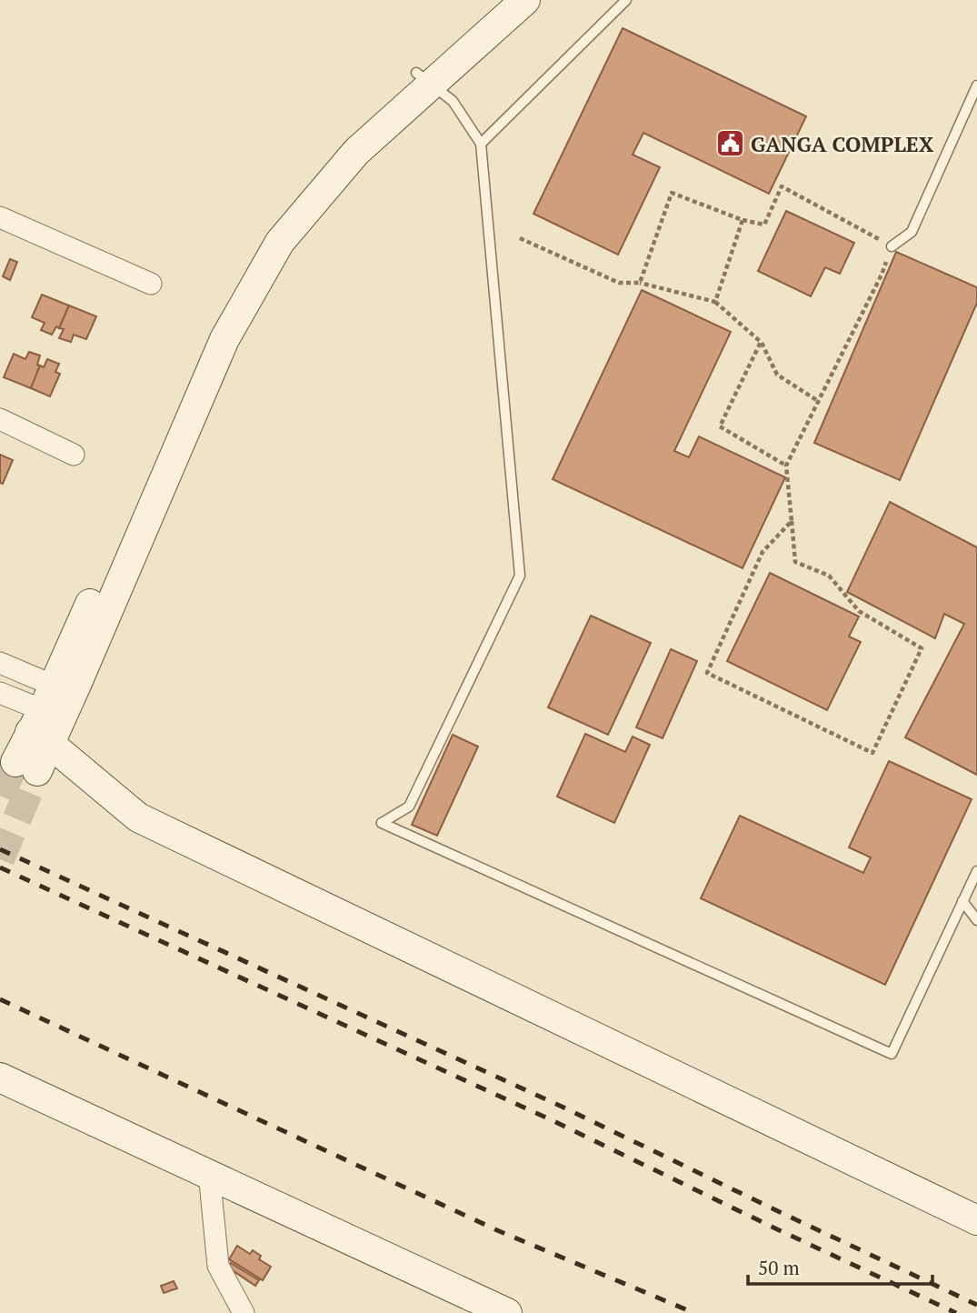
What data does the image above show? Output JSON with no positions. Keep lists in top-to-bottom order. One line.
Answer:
{"places":{"public building":["GANGA COMPLEX"]},"scale_bar":"50 m"}
